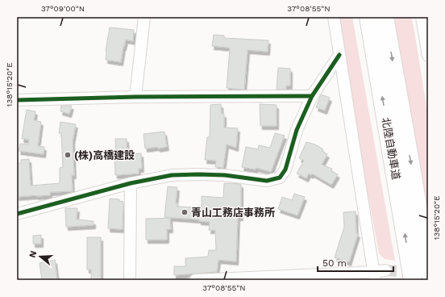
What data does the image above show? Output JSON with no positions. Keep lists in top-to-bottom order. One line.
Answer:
{"streets":{"highway":["北陸自動車道"]},"places":["(株)高橋建設","青山工務店事務所"],"scale_bar":"50 m","north":"left","coordinates":["37°09'00\"N","37°08'55\"N","138°15'20\"E"]}
